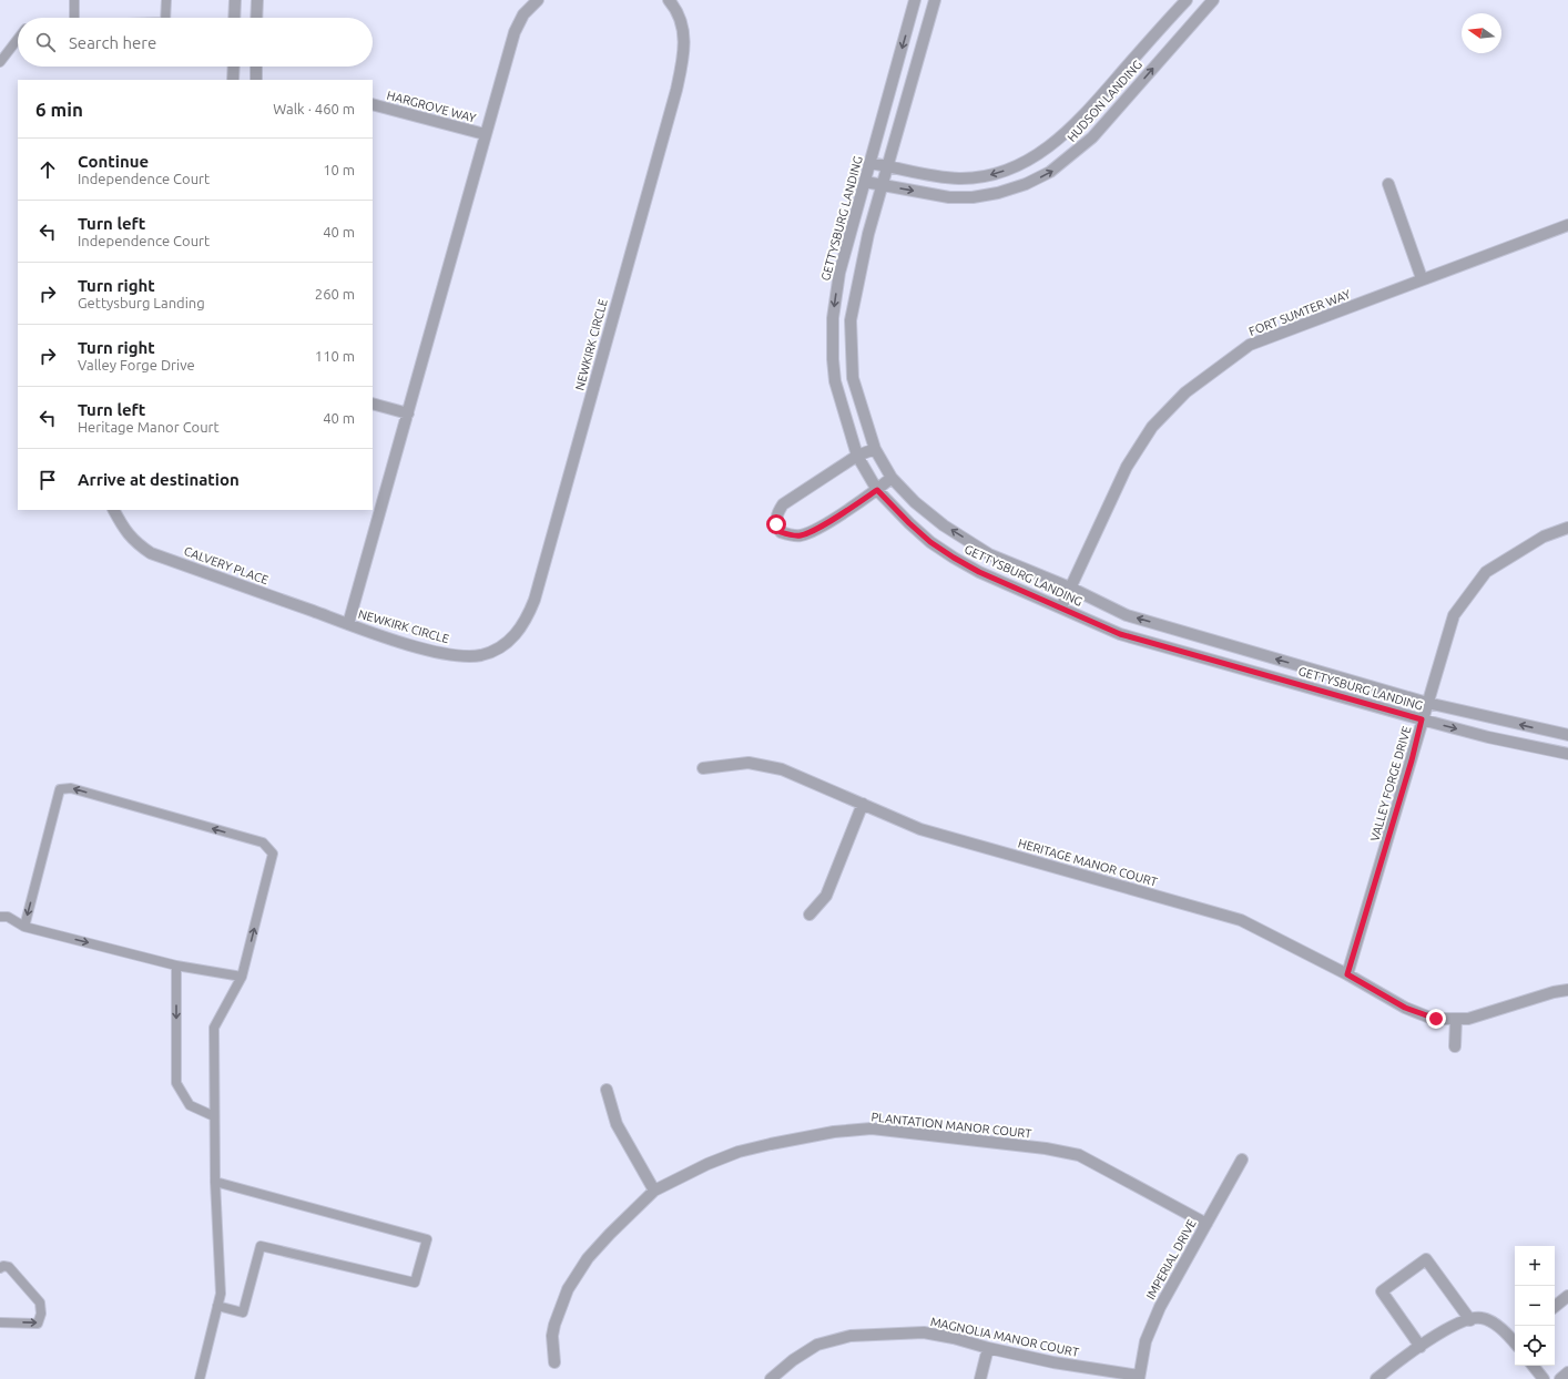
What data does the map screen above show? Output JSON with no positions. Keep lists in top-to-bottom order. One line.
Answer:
{"streets":{"street":["HUDSON LANDING","HARGROVE WAY","GETTYSBURG LANDING","FORT SUMTER WAY","NEWKIRK CIRCLE","CALVERY PLACE","VALLEY FORGE DRIVE","HERITAGE MANOR COURT","PLANTATION MANOR COURT","IMPERIAL DRIVE","MAGNOLIA MANOR COURT"]},"crossings":[["HUDSON LANDING","GETTYSBURG LANDING"],["HARGROVE WAY","NEWKIRK CIRCLE"],["GETTYSBURG LANDING","FORT SUMTER WAY"],["GETTYSBURG LANDING","VALLEY FORGE DRIVE"],["NEWKIRK CIRCLE","CALVERY PLACE"],["VALLEY FORGE DRIVE","HERITAGE MANOR COURT"],["PLANTATION MANOR COURT","IMPERIAL DRIVE"],["IMPERIAL DRIVE","MAGNOLIA MANOR COURT"]],"north":"left","page":{"search":"Search here","heading":["6 min","Walk · 460 m"],"list":[["Continue","Independence Court","10 m"],["Turn left","Independence Court","40 m"],["Turn right","Gettysburg Landing","260 m"],["Turn right","Valley Forge Drive","110 m"],["Turn left","Heritage Manor Court","40 m"],"Arrive at destination"],"map_buttons":["+","−"]}}
